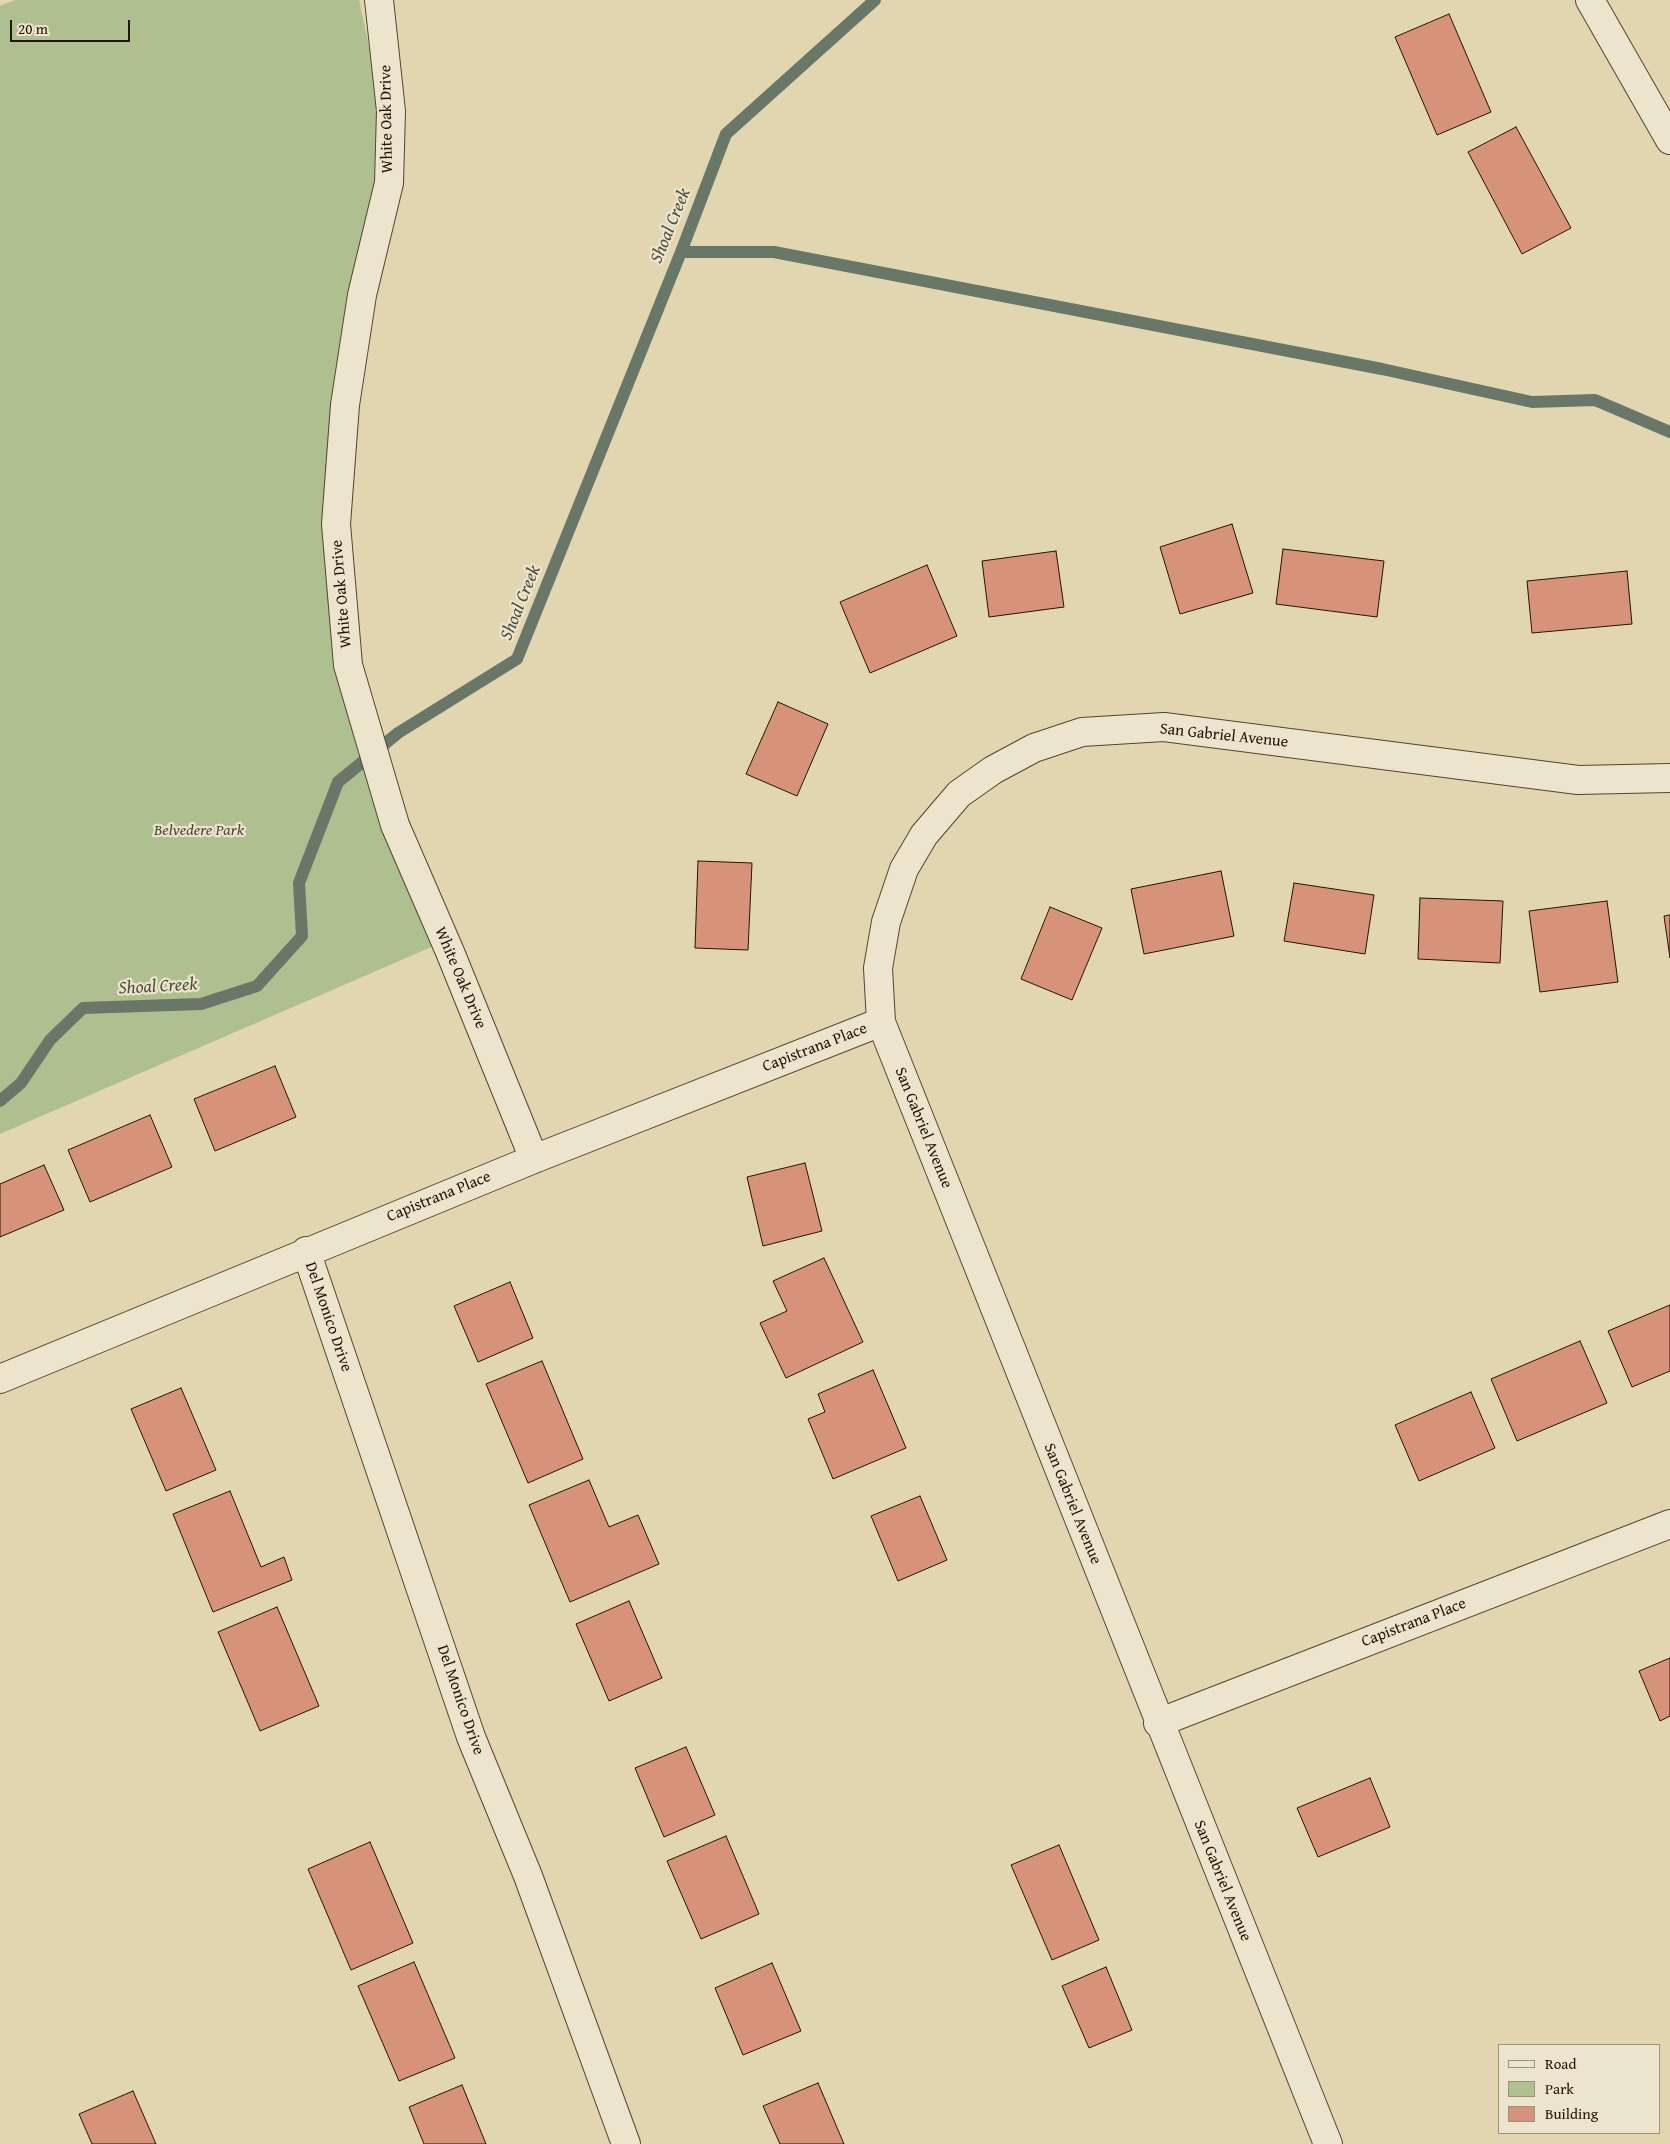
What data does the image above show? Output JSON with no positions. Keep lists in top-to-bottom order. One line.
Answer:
{"streets":{"street":["White Oak Drive","San Gabriel Avenue","Capistrana Place","Del Monico Drive"]},"crossings":[["White Oak Drive","Capistrana Place"],["San Gabriel Avenue","Capistrana Place"],["Capistrana Place","Del Monico Drive"]],"water":["Shoal Creek"],"parks":["Belvedere Park"],"legend":["Road","Park","Building"],"scale_bar":"20 m"}
